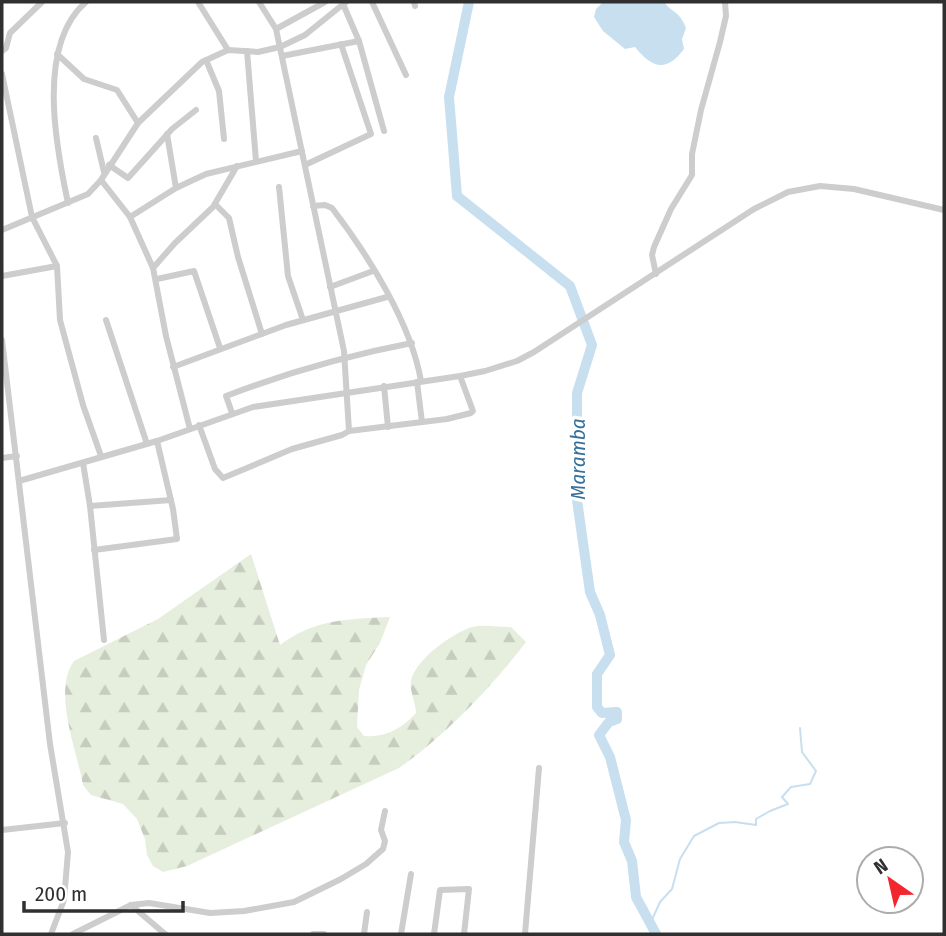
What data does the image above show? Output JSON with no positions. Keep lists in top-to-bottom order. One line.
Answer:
{"water":["Maramba"],"scale_bar":"200 m","north":"top left"}
